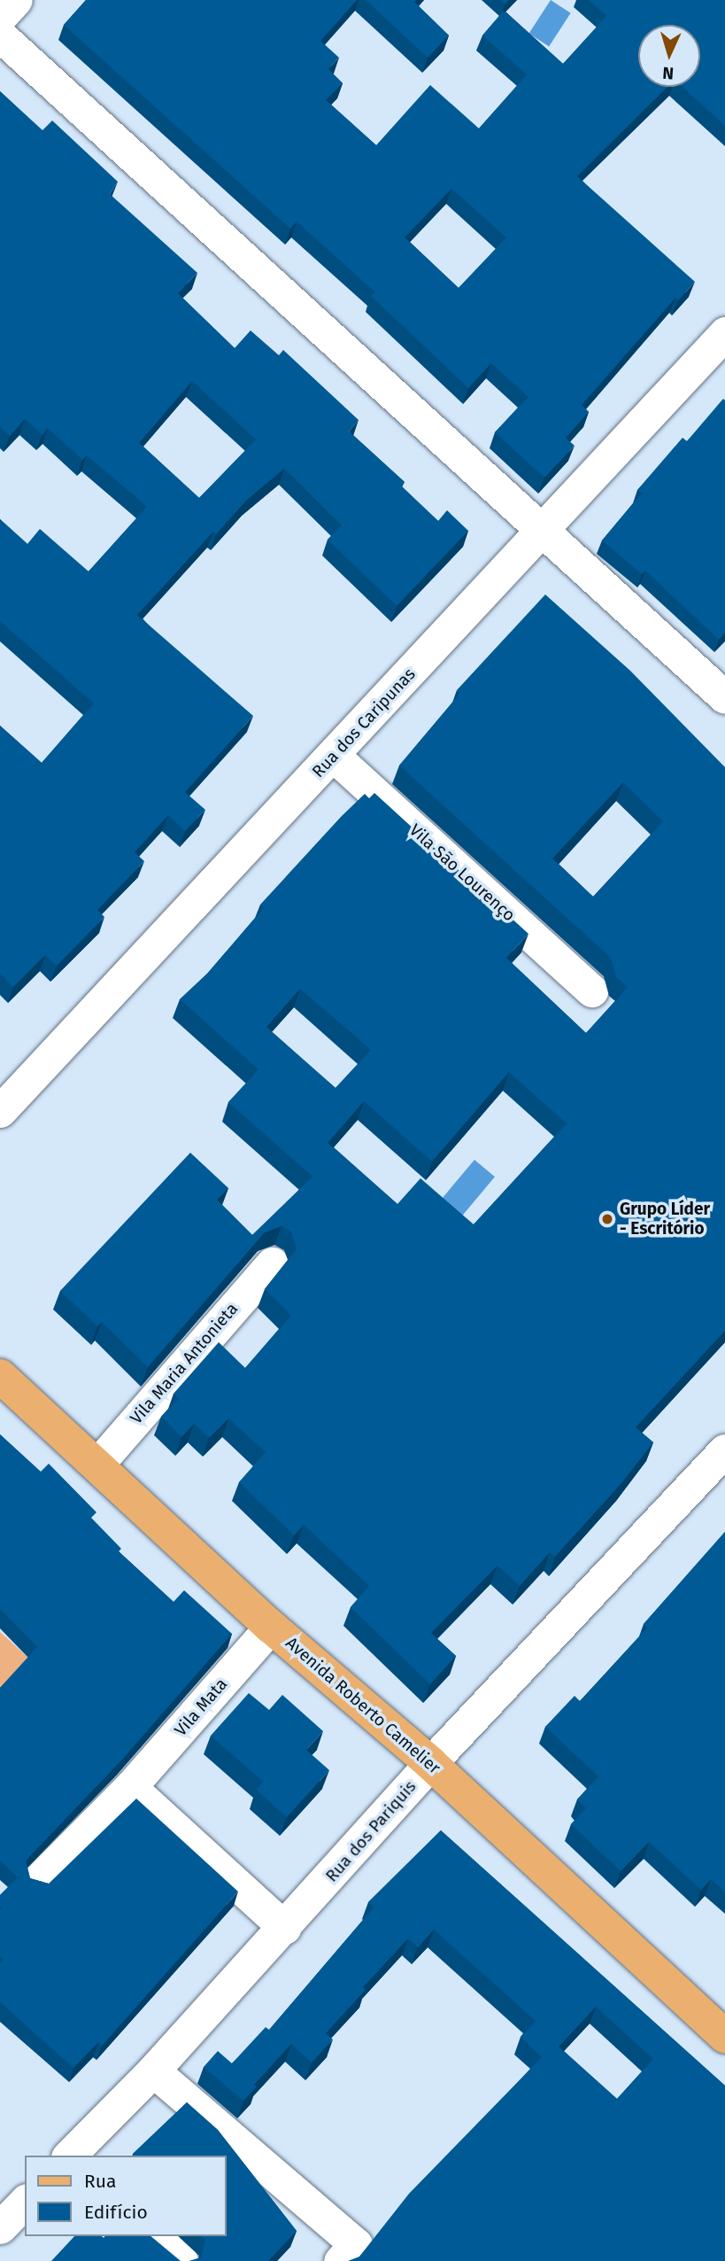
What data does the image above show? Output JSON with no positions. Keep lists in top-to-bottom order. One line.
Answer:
{"streets":{"main road":["Avenida Roberto Camelier"],"street":["Rua dos Caripunas","Vila São Lourenço","Vila Maria Antonieta","Vila Mata","Rua dos Pariquis"]},"crossings":[["Rua dos Caripunas","Vila São Lourenço"],["Vila Maria Antonieta","Avenida Roberto Camelier"],["Avenida Roberto Camelier","Vila Mata"],["Avenida Roberto Camelier","Rua dos Pariquis"]],"places":["Grupo Líder - Escritório"],"legend":["Rua","Edifício"],"north":"bottom"}
